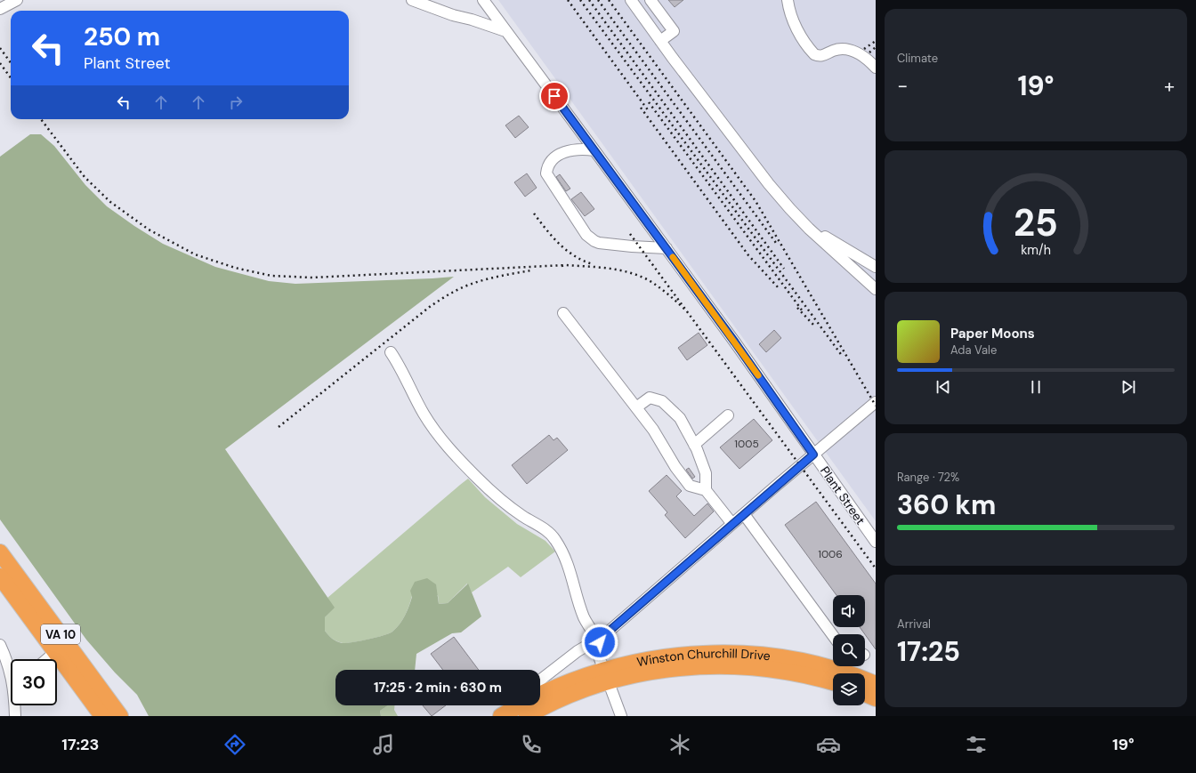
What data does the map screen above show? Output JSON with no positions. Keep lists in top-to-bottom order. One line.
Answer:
{"streets":{"highway":["VA 10","Winston Churchill Drive"],"street":["Plant Street"]},"house_numbers":["1005","1006"],"page":{"tile":["Climate",["Range · 72%","360 km"],["Arrival","17:25"]],"turn":["250 m","Plant Street"],"heat":["−","19°","+"],"song":["Paper Moons","Ada Vale"],"limit":"30","trip":"17:25 · 2 min · 630 m","tabs":["17:23","19°"],"gauge":["25","km/h"]}}
